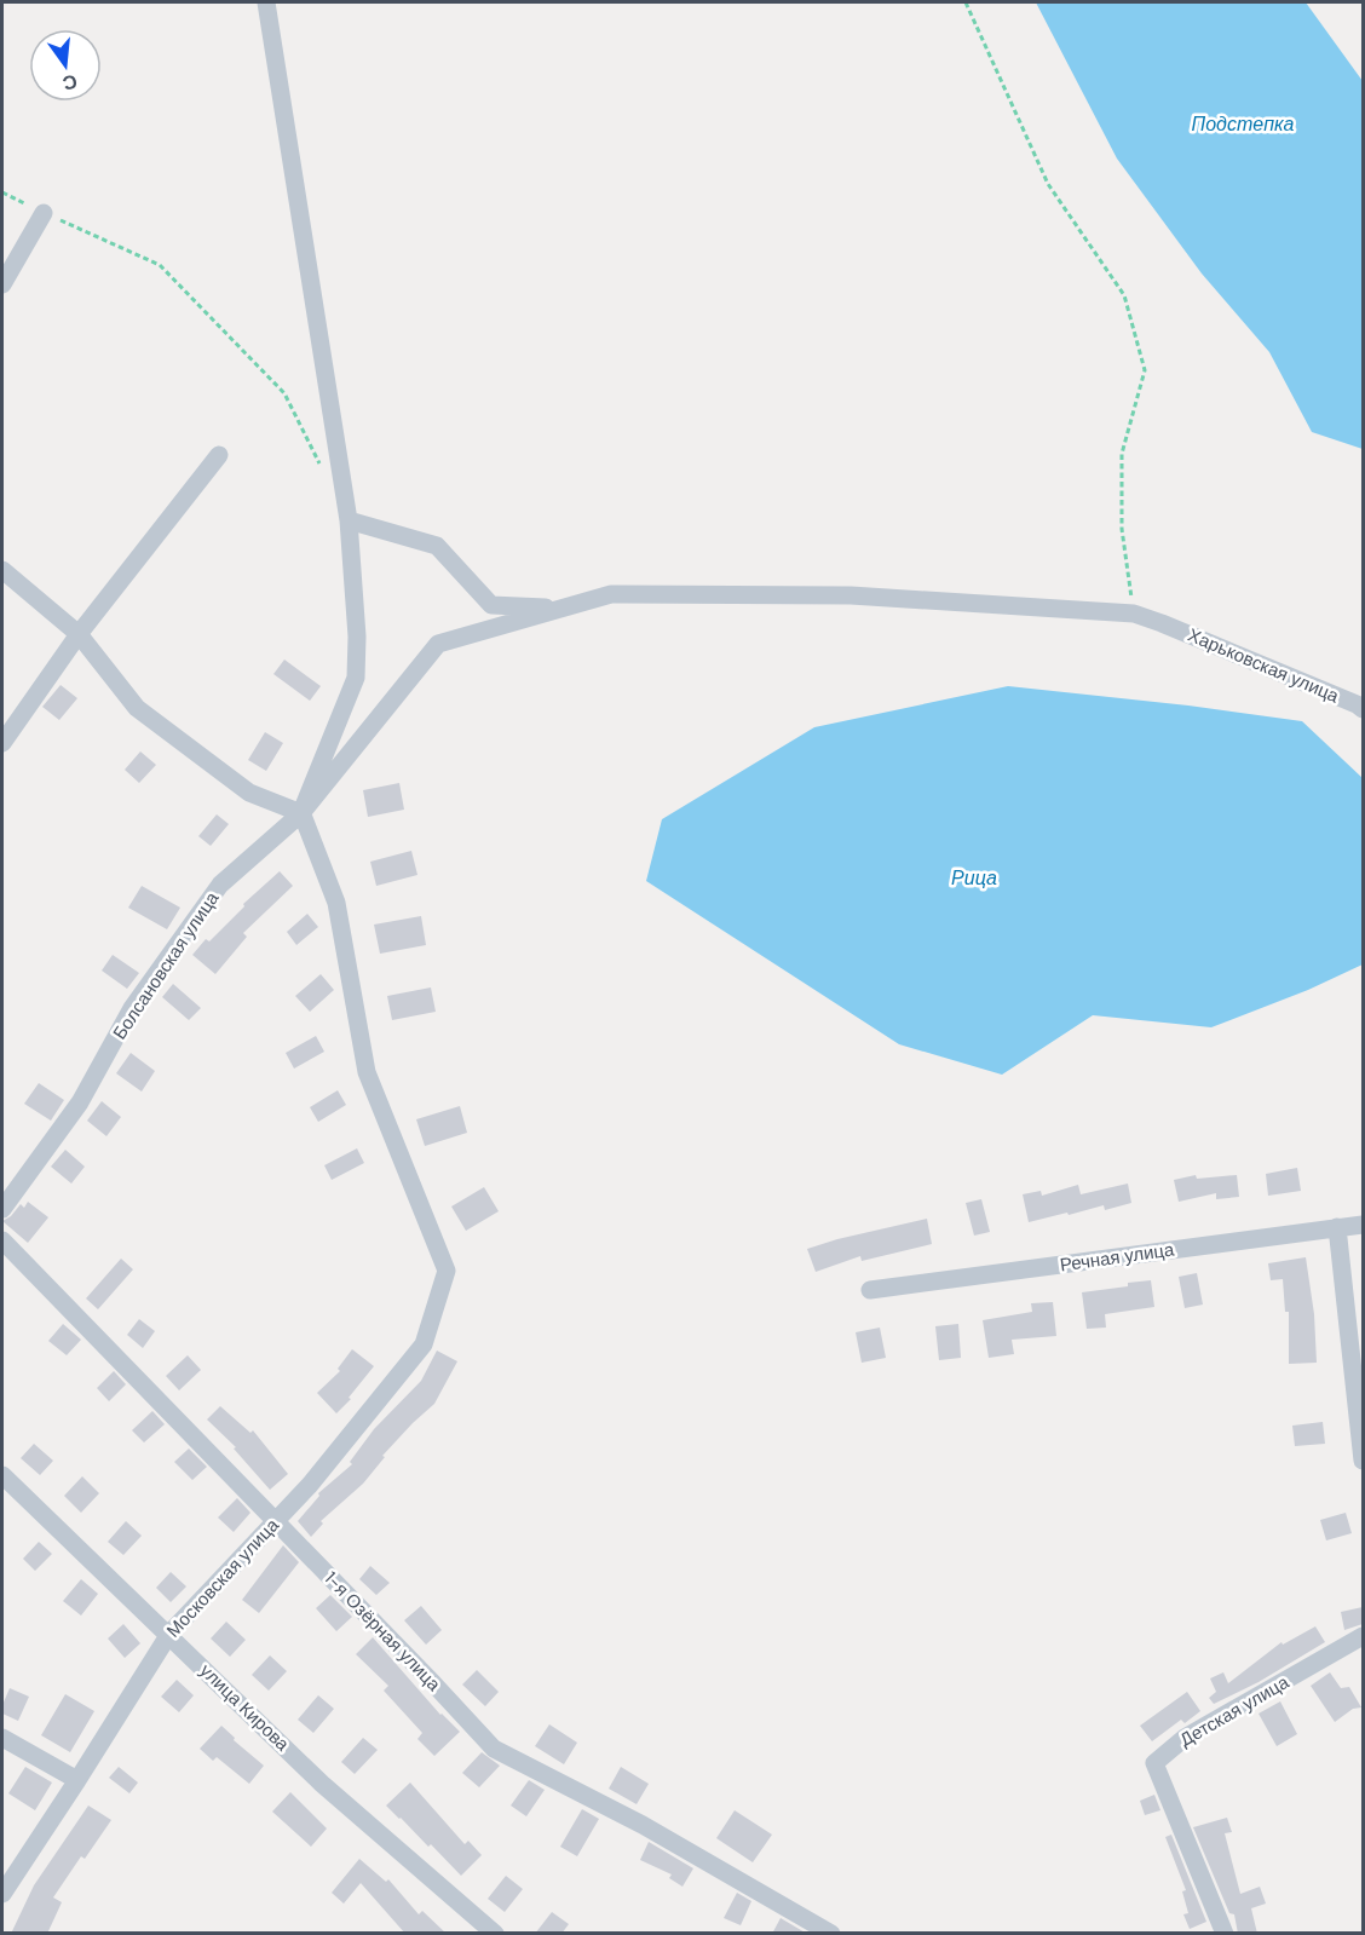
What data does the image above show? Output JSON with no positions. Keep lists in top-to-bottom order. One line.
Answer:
{"streets":{"street":["Харьковская улица","Болсановская улица","Речная улица","Московская улица","1-я Озёрная улица","улица Кирова","Детская улица"]},"crossings":[["Харьковская улица","Болсановская улица"],["Болсановская улица","Московская улица"],["Московская улица","1-я Озёрная улица"],["Московская улица","улица Кирова"]],"water":["Подстепка","Рица"],"north":"bottom"}
